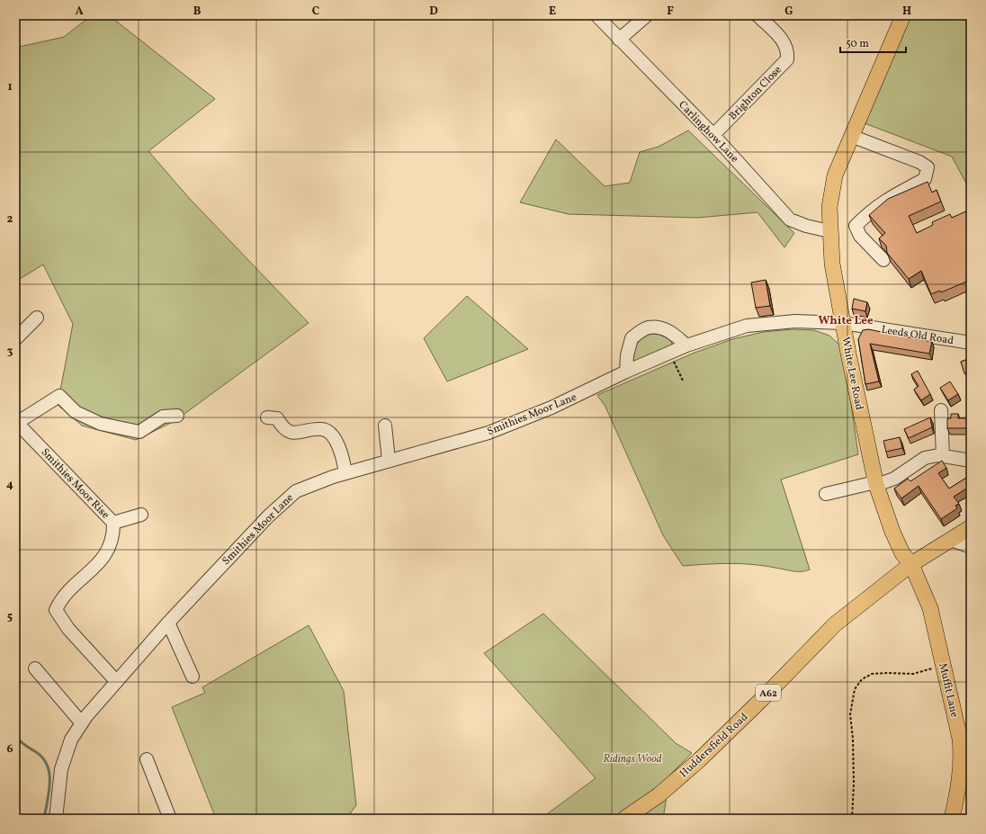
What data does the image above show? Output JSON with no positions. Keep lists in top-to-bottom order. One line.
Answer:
{"streets":{"main road":["White Lee Road","Muffit Lane","A62","Huddersfield Road"],"street":["Brighton Close","Carlinghow Lane","Leeds Old Road","Smithies Moor Lane","Smithies Moor Rise"]},"crossings":[["Brighton Close","Carlinghow Lane"],["Carlinghow Lane","White Lee Road"],["Leeds Old Road","White Lee Road"],["Leeds Old Road","Smithies Moor Lane"],["White Lee Road","Smithies Moor Lane"],["White Lee Road","Muffit Lane"],["White Lee Road","A62"],["White Lee Road","Huddersfield Road"],["Smithies Moor Lane","Smithies Moor Rise"],["Muffit Lane","A62"],["Muffit Lane","Huddersfield Road"],["A62","Huddersfield Road"]],"districts":["White Lee"],"parks":["Ridings Wood"],"scale_bar":"50 m","grid":{"columns":["A","B","C","D","E","F","G","H"],"rows":["1","2","3","4","5","6"]}}
